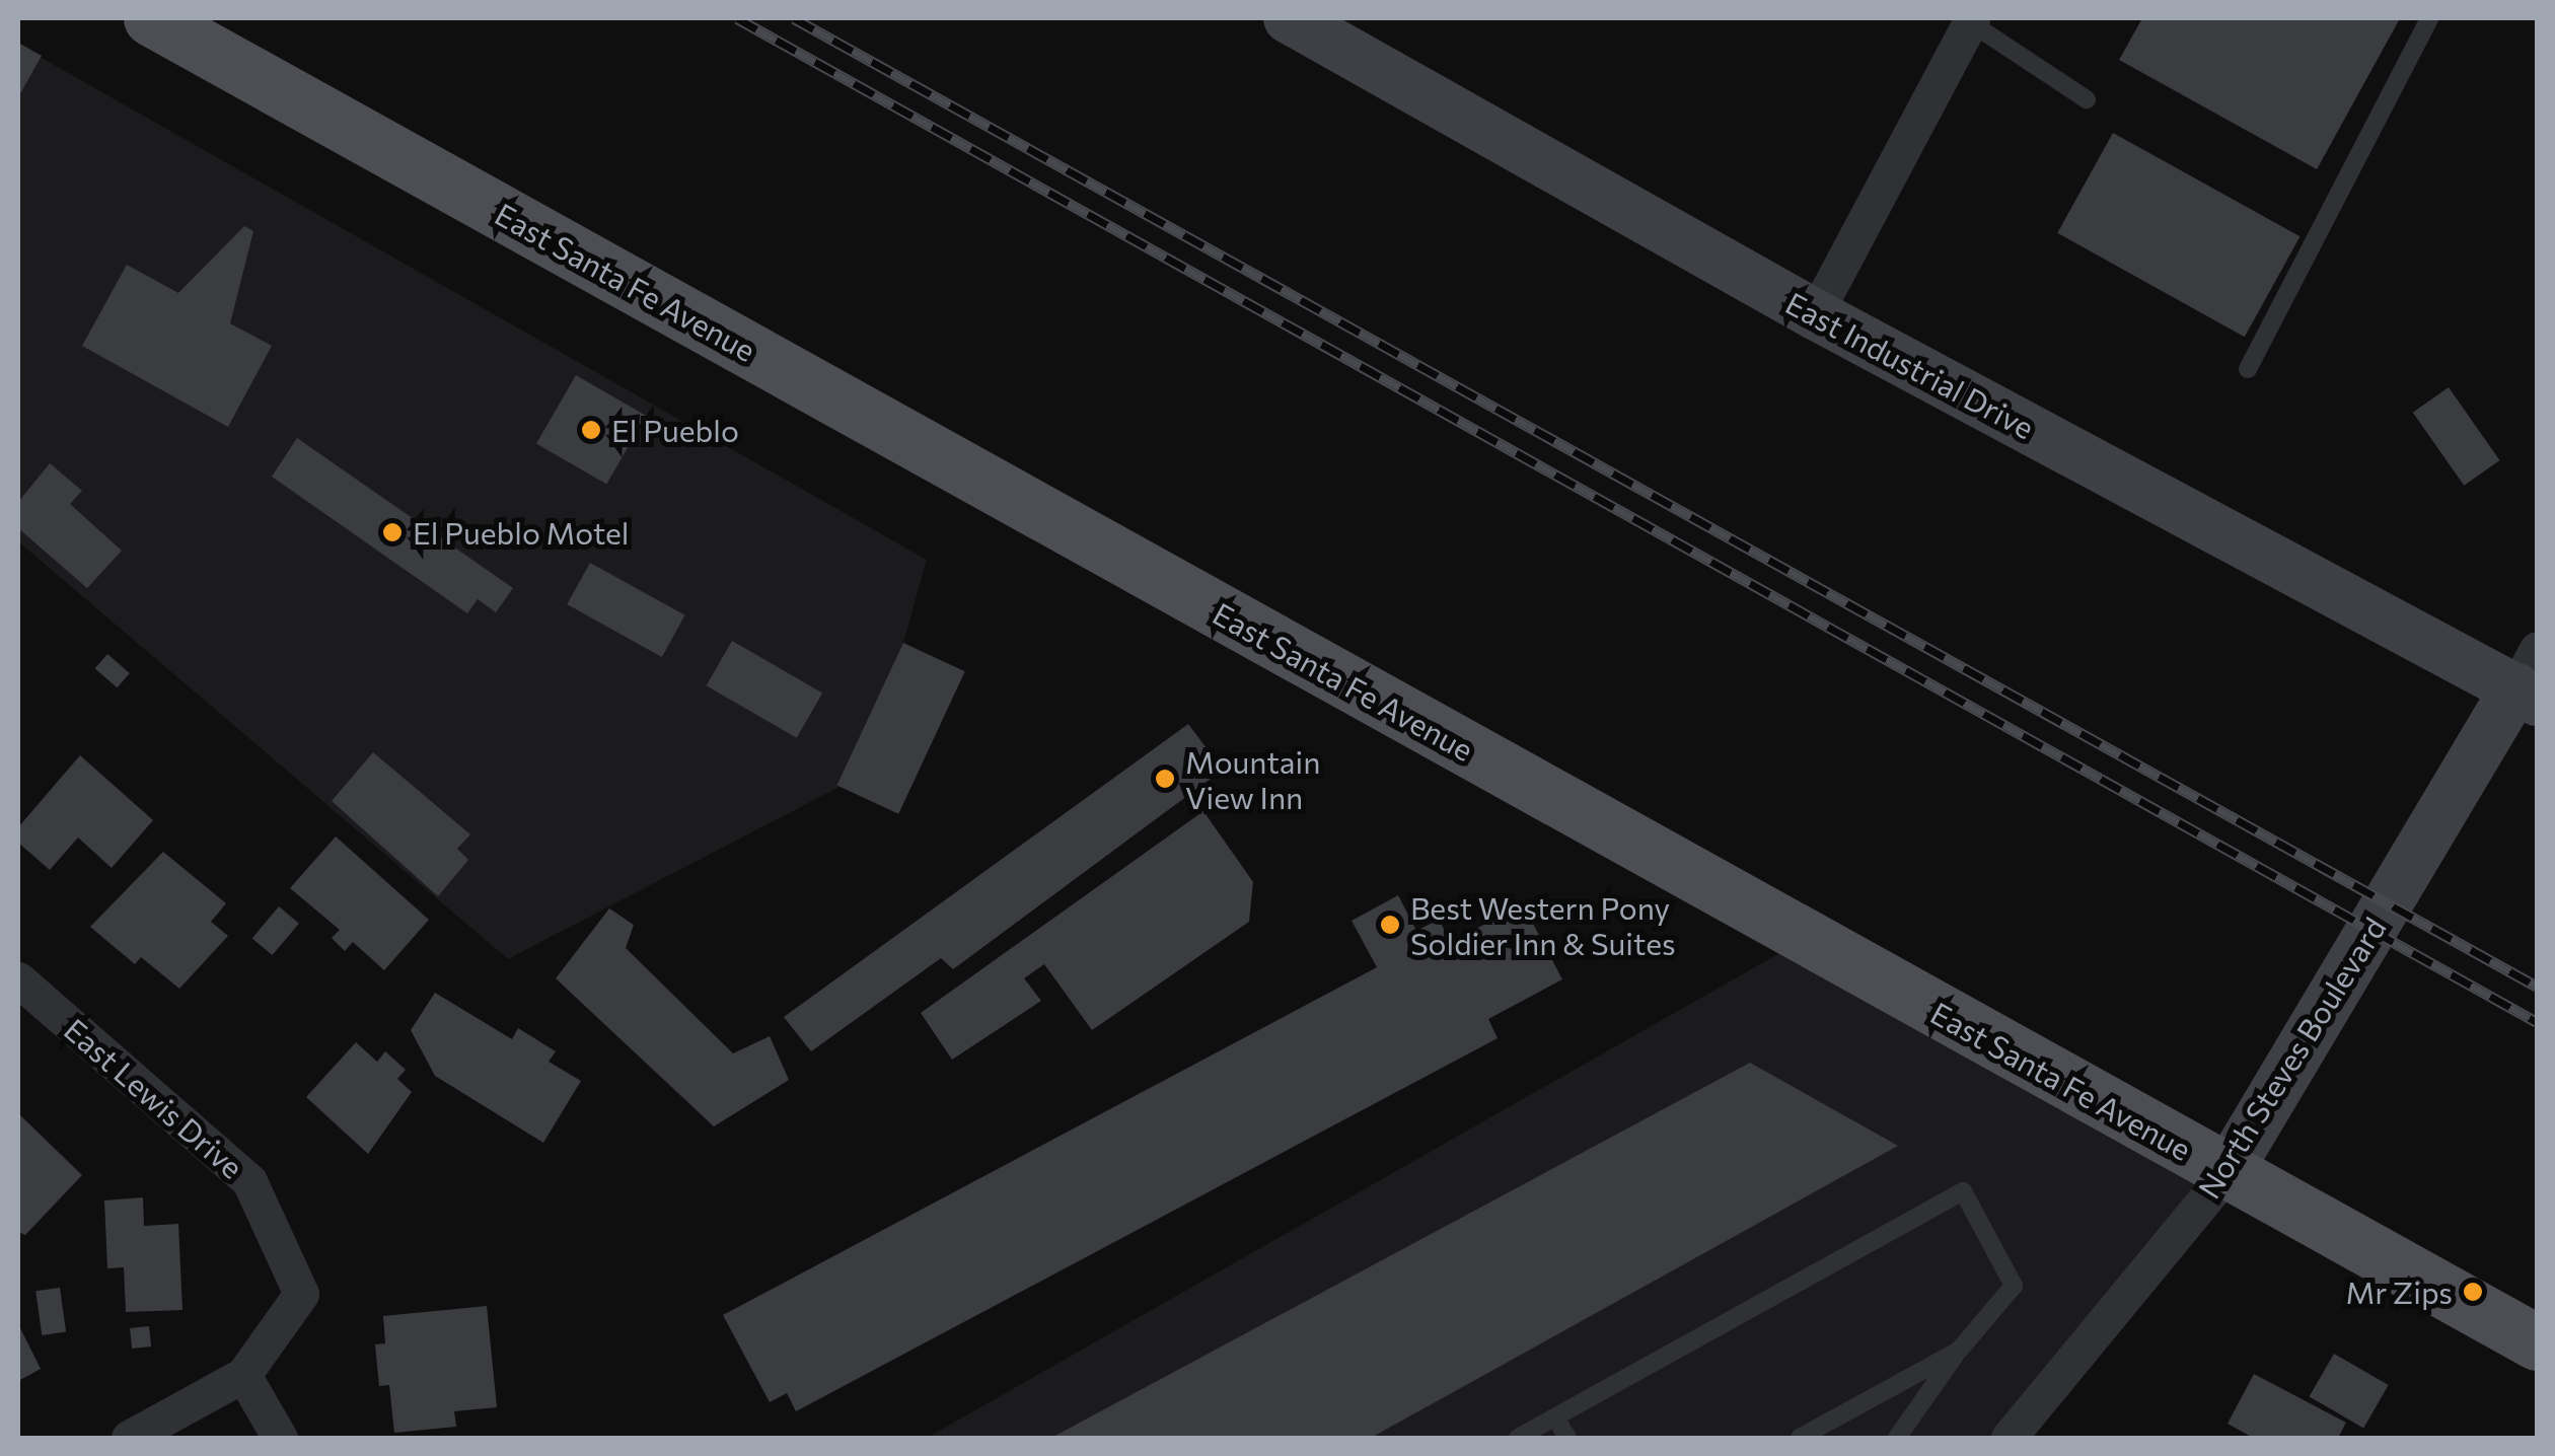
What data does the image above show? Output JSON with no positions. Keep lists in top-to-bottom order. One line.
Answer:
{"streets":{"main road":["East Santa Fe Avenue"],"street":["East Industrial Drive","North Steves Boulevard","East Lewis Drive"]},"crossings":[["East Santa Fe Avenue","North Steves Boulevard"],["East Industrial Drive","North Steves Boulevard"]],"places":["El Pueblo","El Pueblo Motel","Mountain View Inn","Best Western Pony Soldier Inn & Suites","Mr Zips"]}
